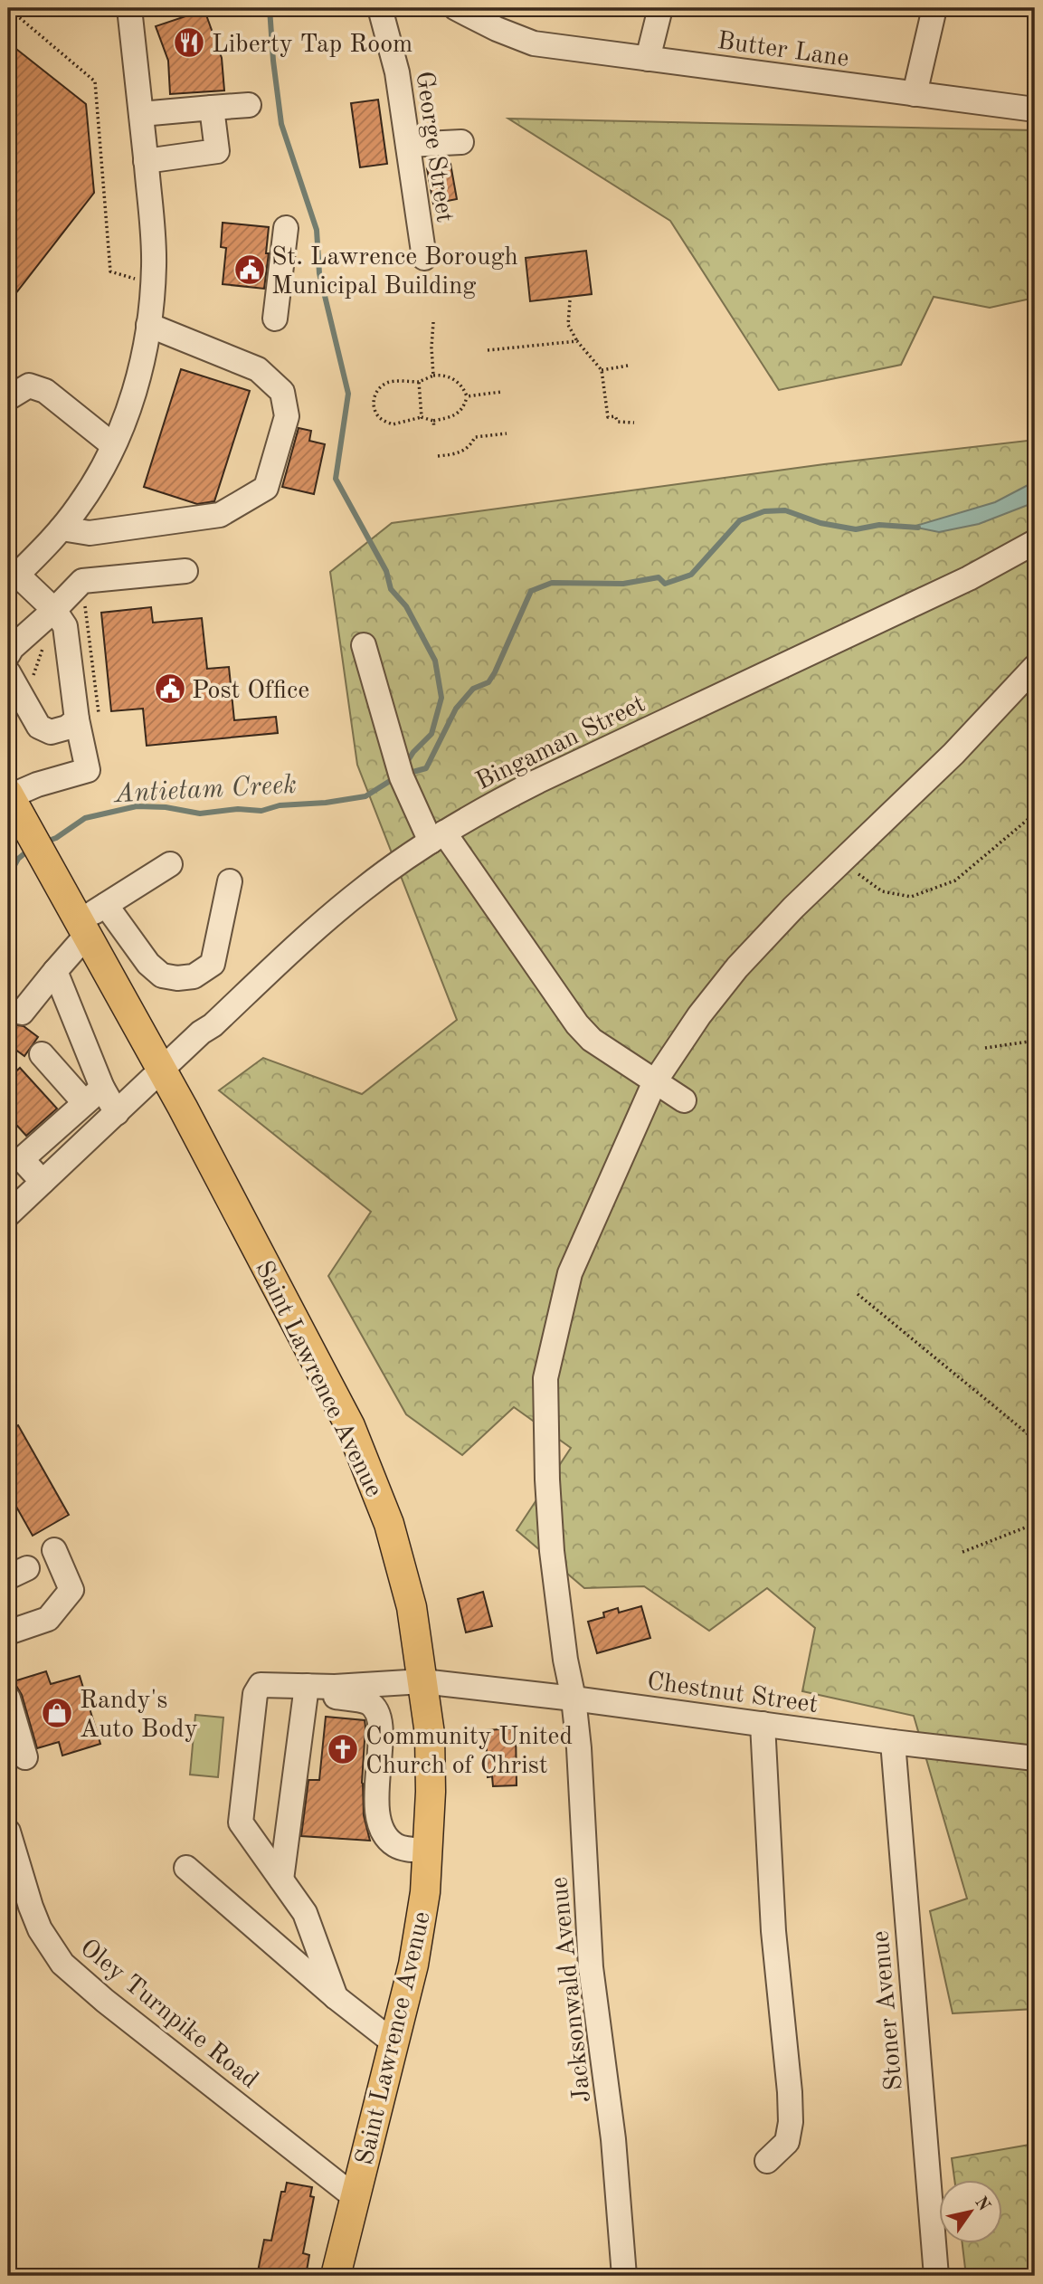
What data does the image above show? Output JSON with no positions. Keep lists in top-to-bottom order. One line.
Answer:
{"streets":{"main road":["Saint Lawrence Avenue"],"street":["Butter Lane","George Street","Bingaman Street","Chestnut Street","Jacksonwald Avenue","Stoner Avenue","Oley Turnpike Road"]},"crossings":[["Bingaman Street","Saint Lawrence Avenue"],["Saint Lawrence Avenue","Chestnut Street"],["Saint Lawrence Avenue","Oley Turnpike Road"],["Chestnut Street","Jacksonwald Avenue"],["Chestnut Street","Stoner Avenue"]],"water":["Antietam Creek"],"places":{"restaurant":["Liberty Tap Room"],"public building":["St. Lawrence Borough Municipal Building","Post Office"],"shop":["Randy's Auto Body"],"church":["Community United Church of Christ"]},"north":"top right"}
